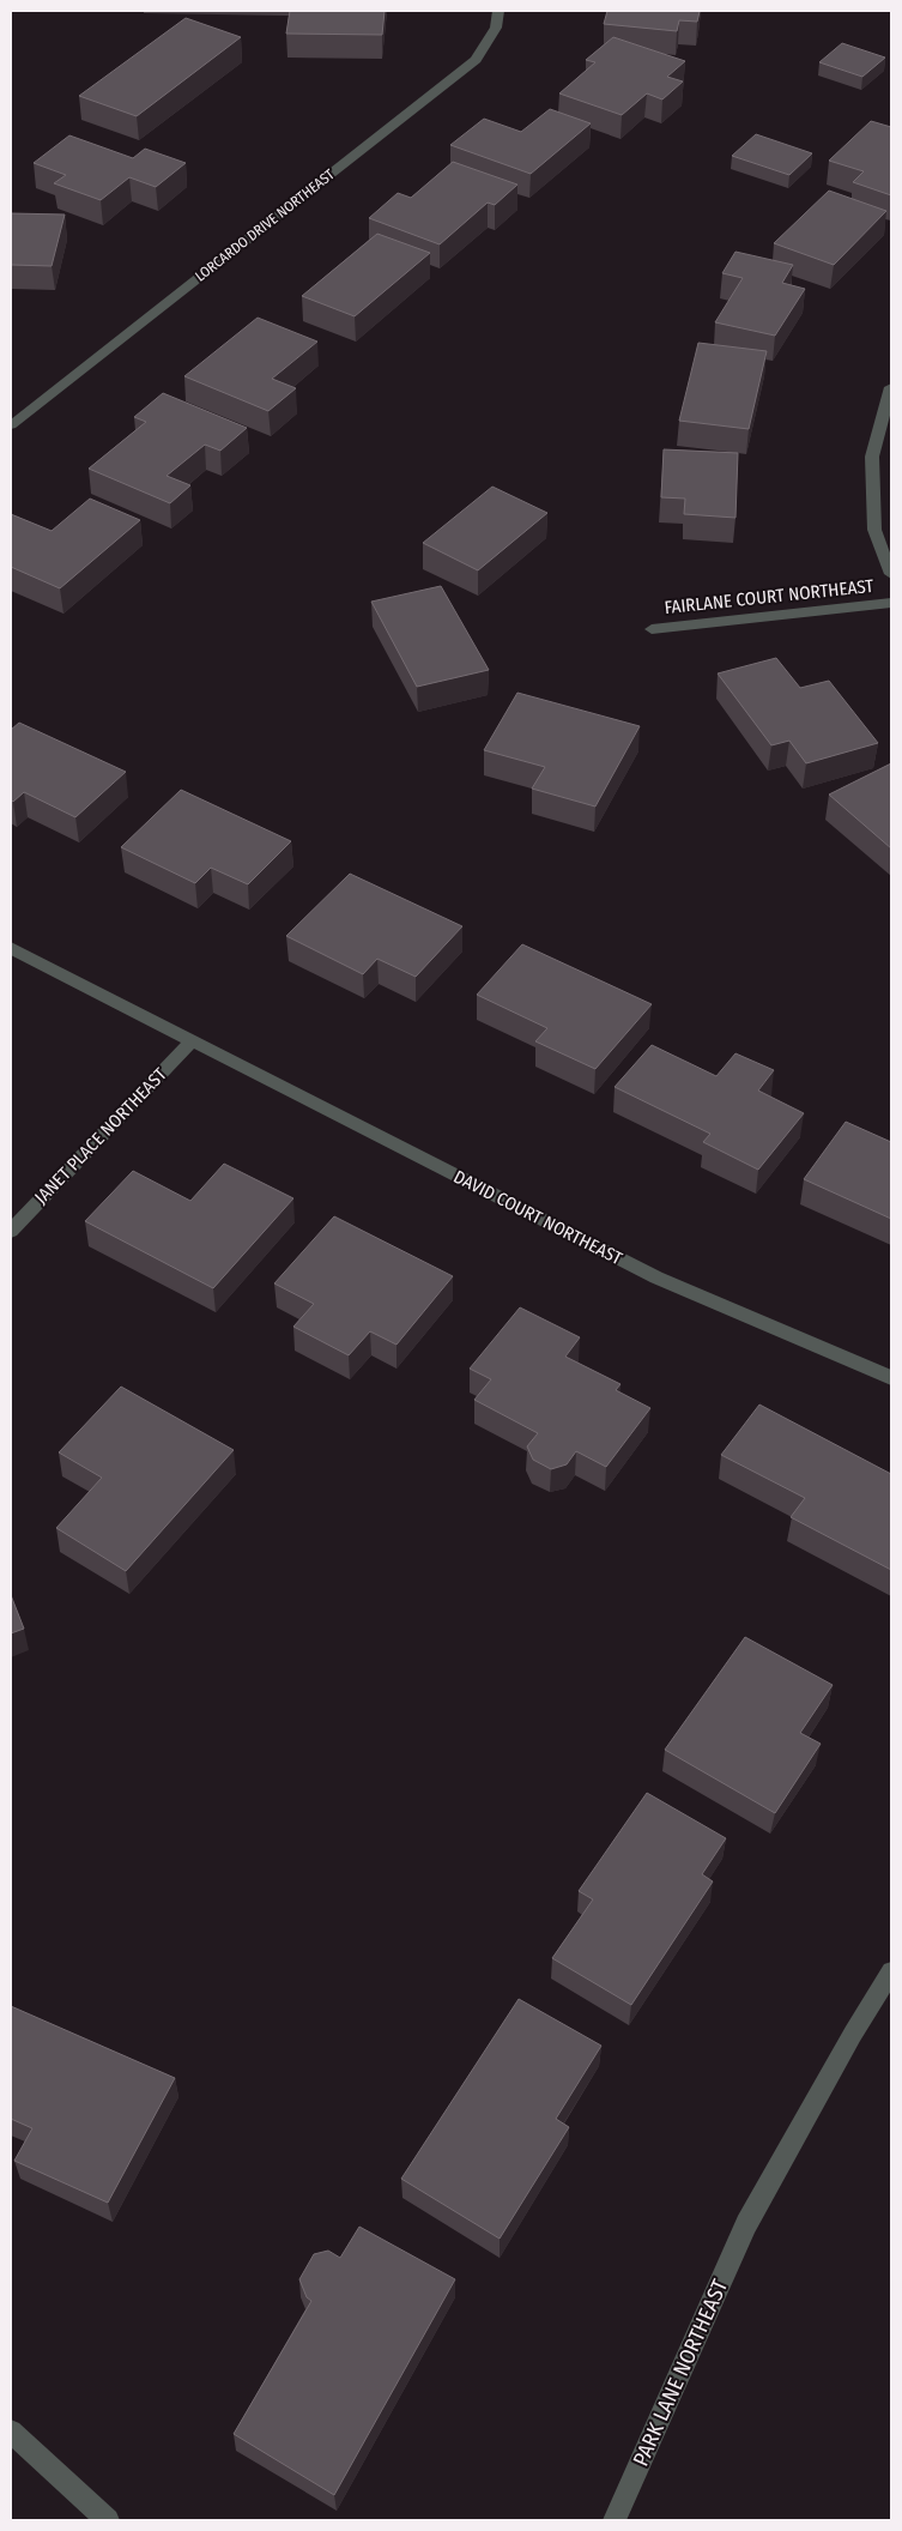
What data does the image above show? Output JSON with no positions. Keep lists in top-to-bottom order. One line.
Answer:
{"streets":{"street":["LORCARDO DRIVE NORTHEAST","FAIRLANE COURT NORTHEAST","JANET PLACE NORTHEAST","DAVID COURT NORTHEAST","PARK LANE NORTHEAST"]},"crossings":[["JANET PLACE NORTHEAST","DAVID COURT NORTHEAST"]]}
